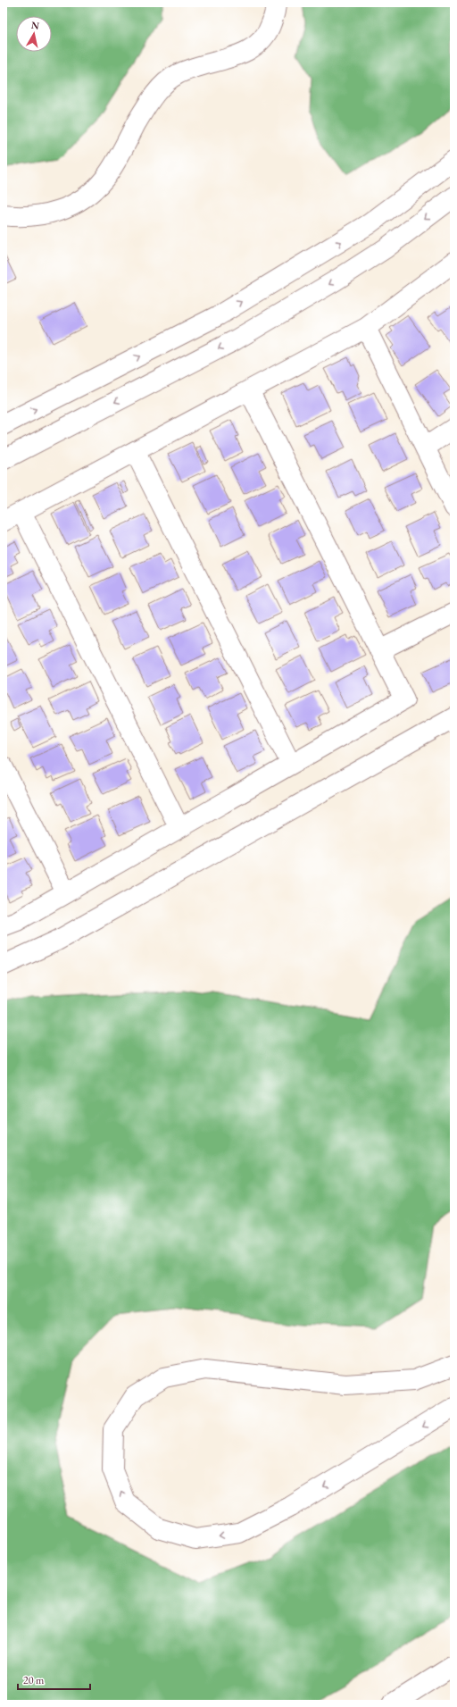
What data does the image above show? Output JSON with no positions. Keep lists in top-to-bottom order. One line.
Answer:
{"scale_bar":"20 m","north":"top"}
